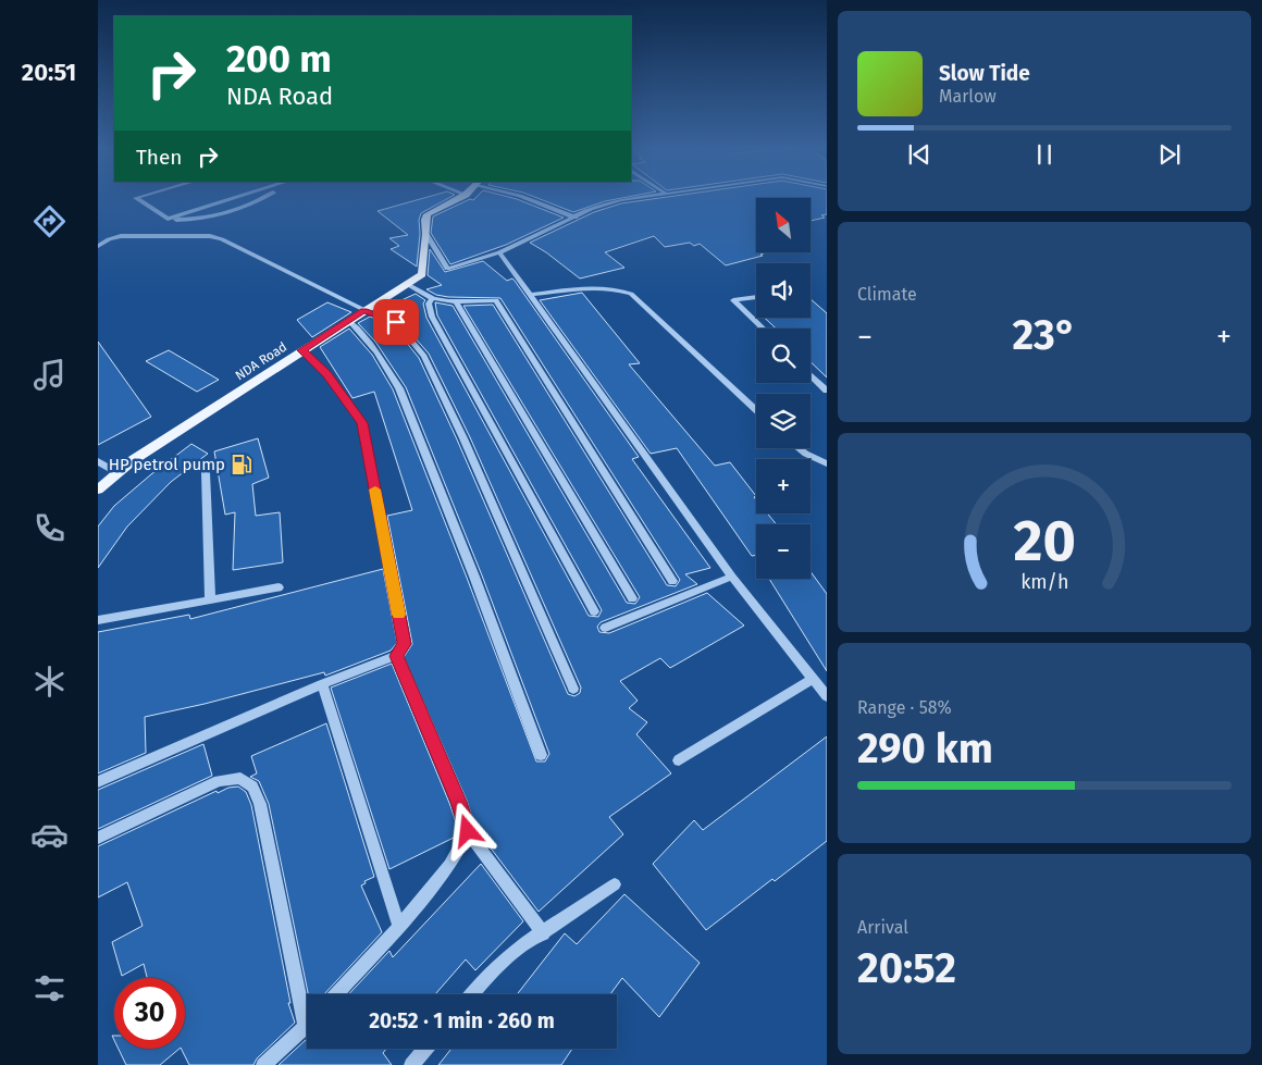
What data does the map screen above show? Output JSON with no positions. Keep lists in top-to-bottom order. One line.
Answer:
{"streets":{"main road":["NDA Road"]},"places":{"fuel station":["HP petrol pump"]},"north":"top left","page":{"tabs":"20:51","turn":["200 m","NDA Road"],"song":["Slow Tide","Marlow"],"then":"Then","map_buttons":["+","−"],"tile":["Climate",["Range · 58%","290 km"],["Arrival","20:52"]],"heat":["−","23°","+"],"limit":"30","trip":"20:52 · 1 min · 260 m","gauge":["20","km/h"]}}
